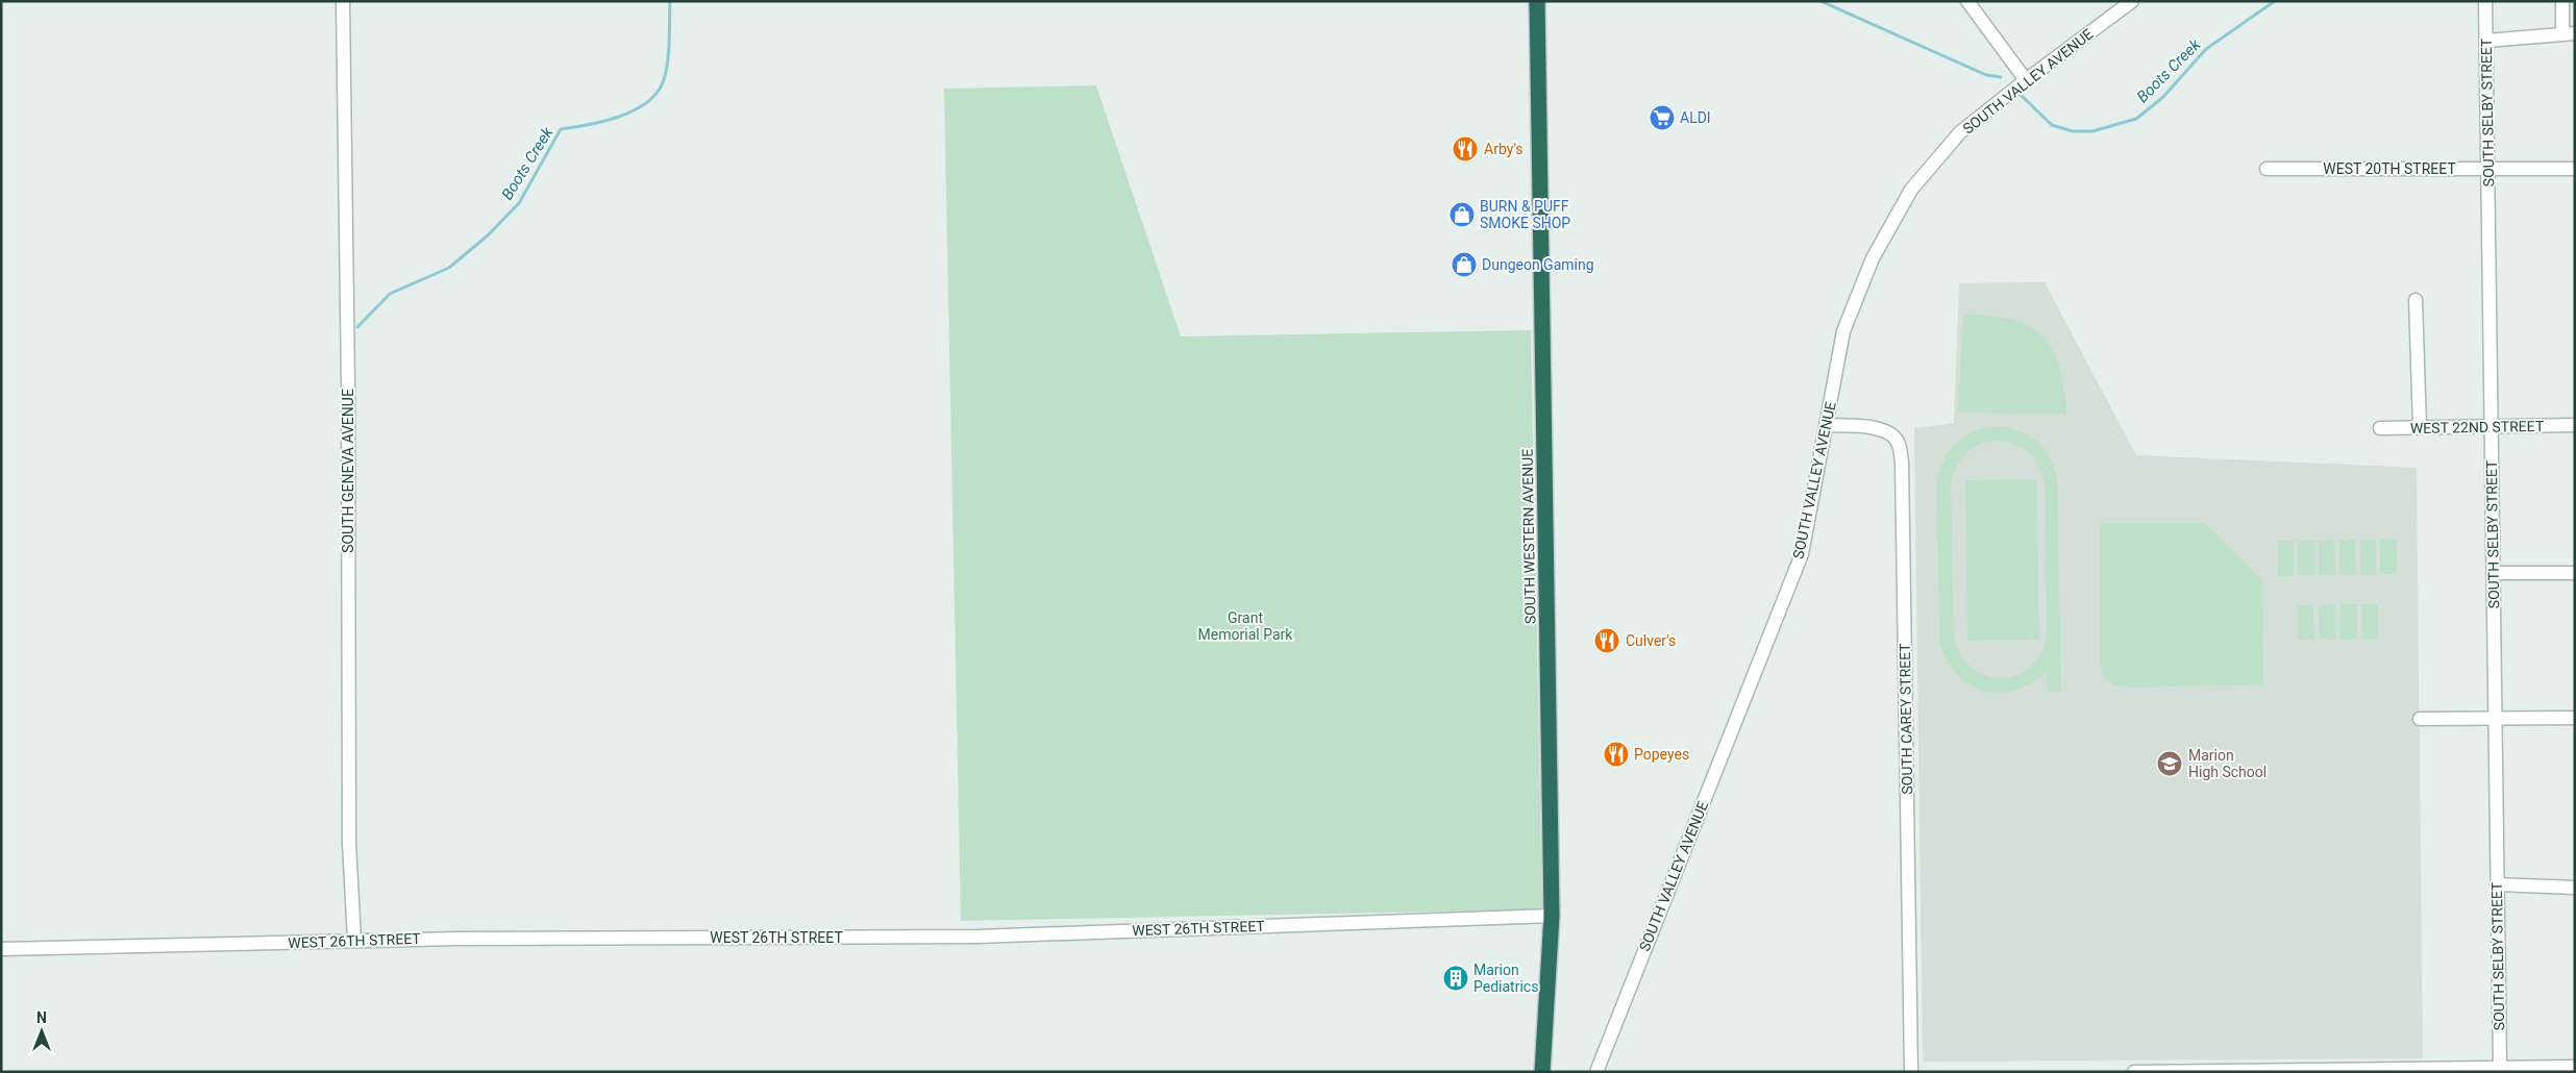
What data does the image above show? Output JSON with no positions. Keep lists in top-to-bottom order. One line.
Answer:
{"streets":{"highway":["SOUTH WESTERN AVENUE"],"street":["SOUTH VALLEY AVENUE","SOUTH SELBY STREET","WEST 20TH STREET","WEST 22ND STREET","SOUTH GENEVA AVENUE","SOUTH CAREY STREET","WEST 26TH STREET"]},"crossings":[["SOUTH VALLEY AVENUE","SOUTH CAREY STREET"],["SOUTH SELBY STREET","WEST 20TH STREET"],["SOUTH SELBY STREET","WEST 22ND STREET"],["SOUTH GENEVA AVENUE","WEST 26TH STREET"],["SOUTH WESTERN AVENUE","WEST 26TH STREET"]],"water":["Boots Creek"],"parks":["Grant Memorial Park"],"places":{"supermarket":["ALDI"],"restaurant":["Arby's","Culver's","Popeyes"],"shop":["BURN & PUFF SMOKE SHOP","Dungeon Gaming"],"school or university":["Marion High School"],"building":["Marion Pediatrics"]},"north":"top"}
